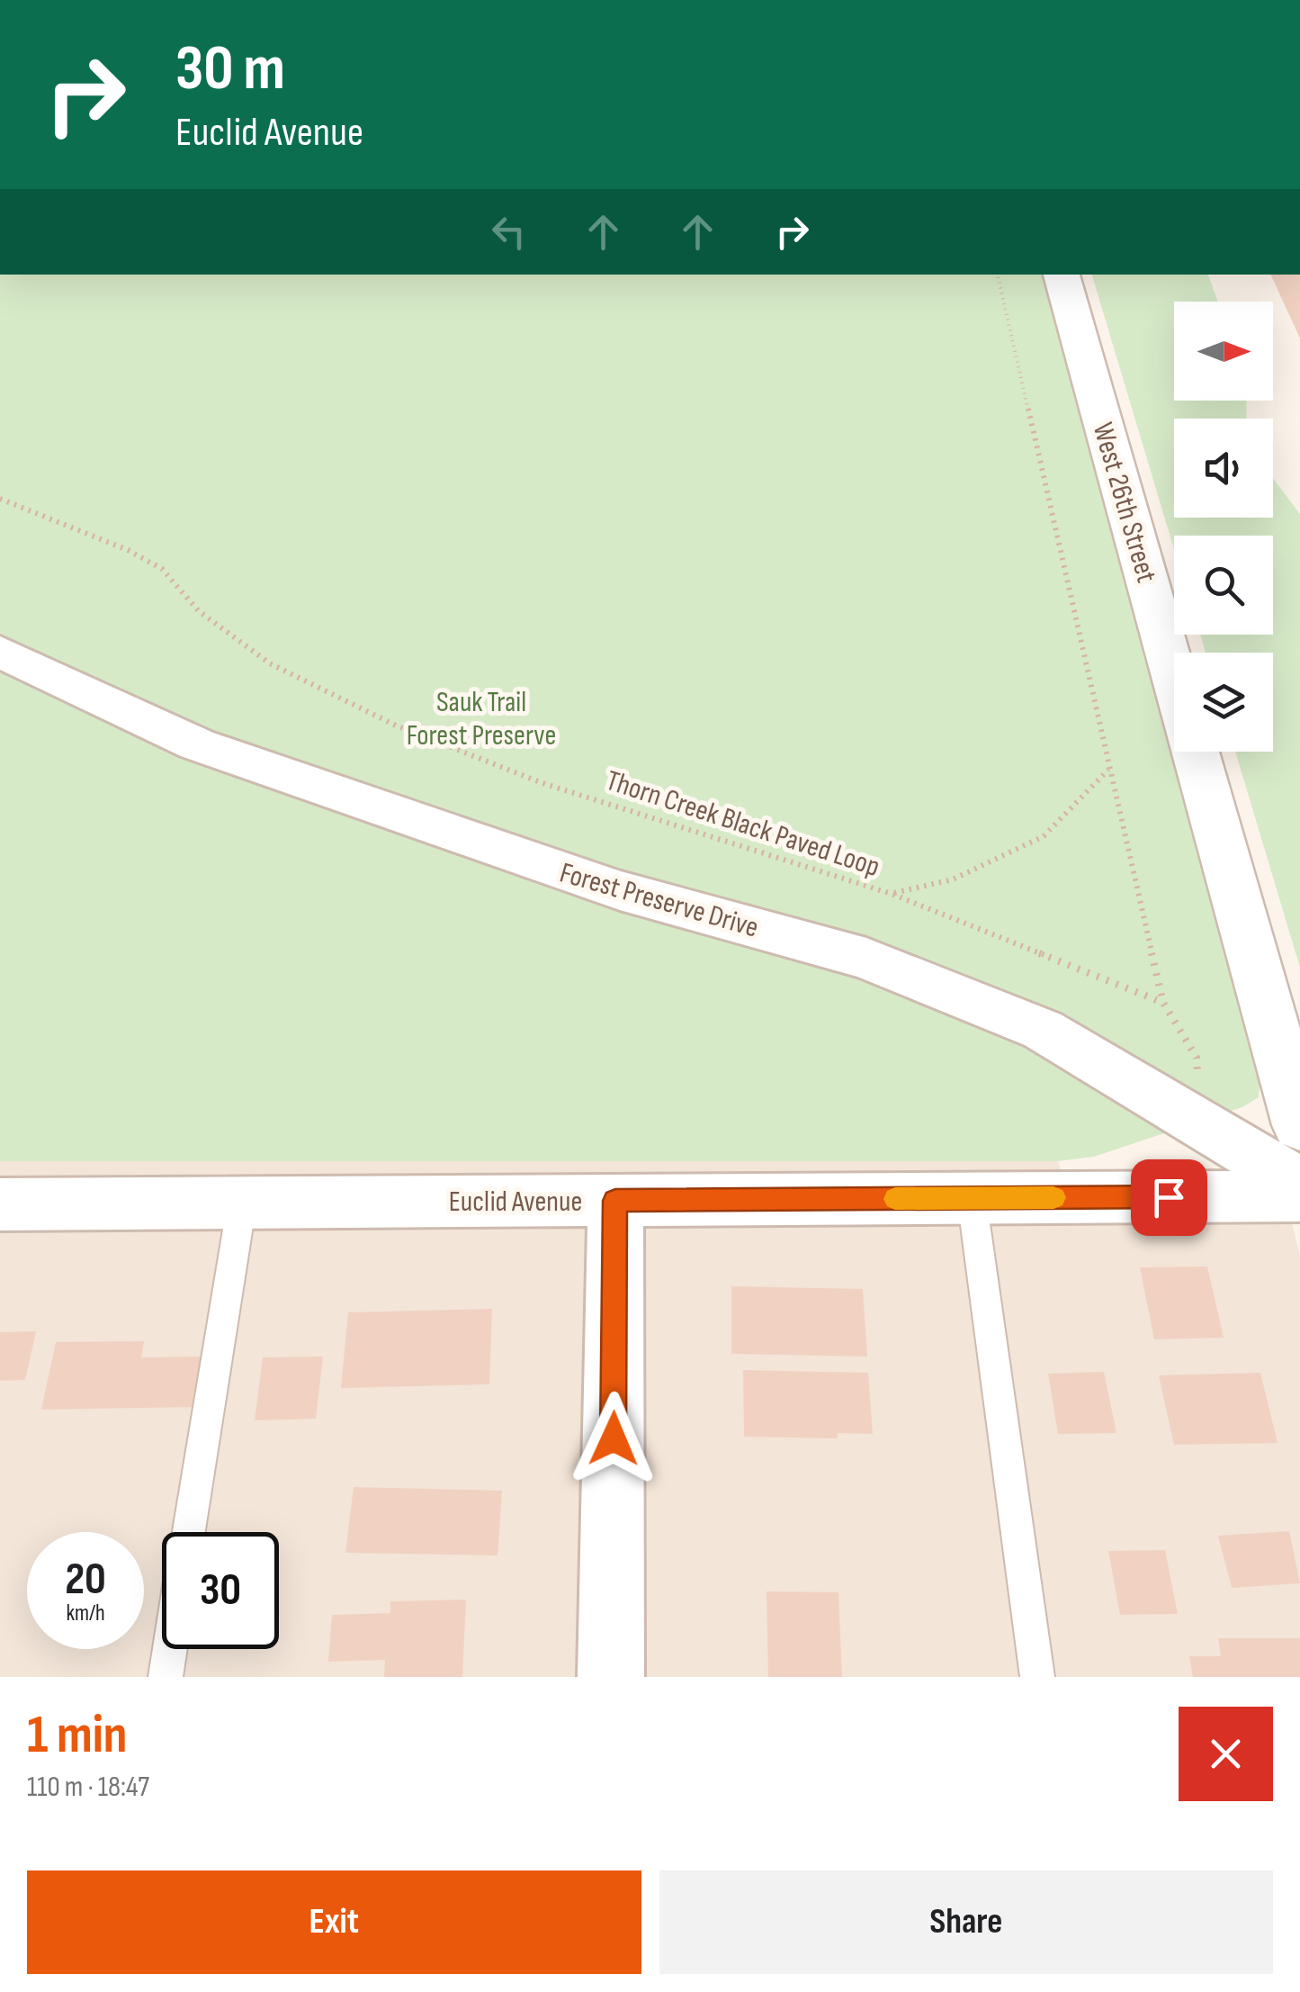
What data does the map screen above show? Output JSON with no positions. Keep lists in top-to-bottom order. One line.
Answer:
{"streets":{"street":["West 26th Street","Forest Preserve Drive","Euclid Avenue"],"path":["Thorn Creek Black Paved Loop"]},"parks":["Sauk Trail Forest Preserve"],"north":"right","page":{"turn":["30 m","Euclid Avenue"],"speed":"20 km/h","limit":"30","heading":["1 min","110 m · 18:47"],"buttons":["Exit","Share"]}}
